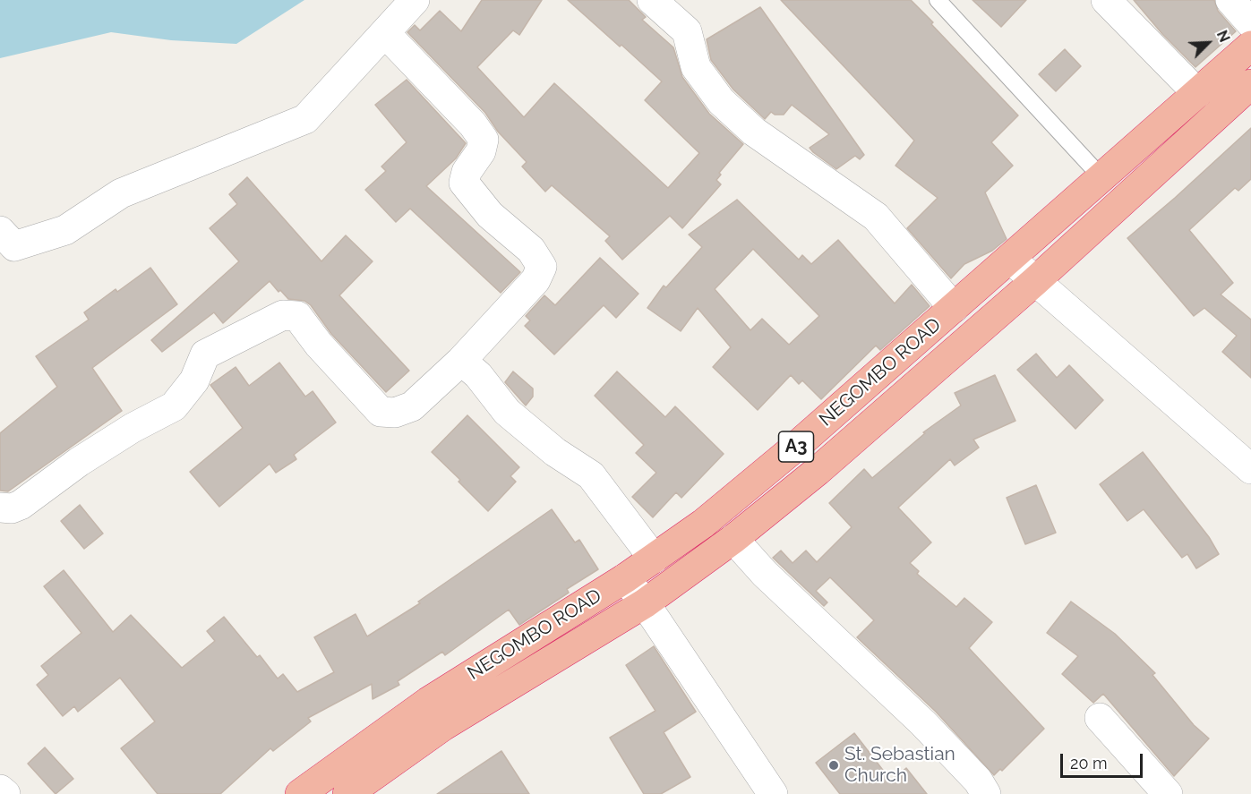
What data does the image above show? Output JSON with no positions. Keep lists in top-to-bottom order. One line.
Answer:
{"streets":{"highway":["NEGOMBO ROAD","A3"]},"places":["St. Sebastian Church"],"scale_bar":"20 m","north":"top right"}
